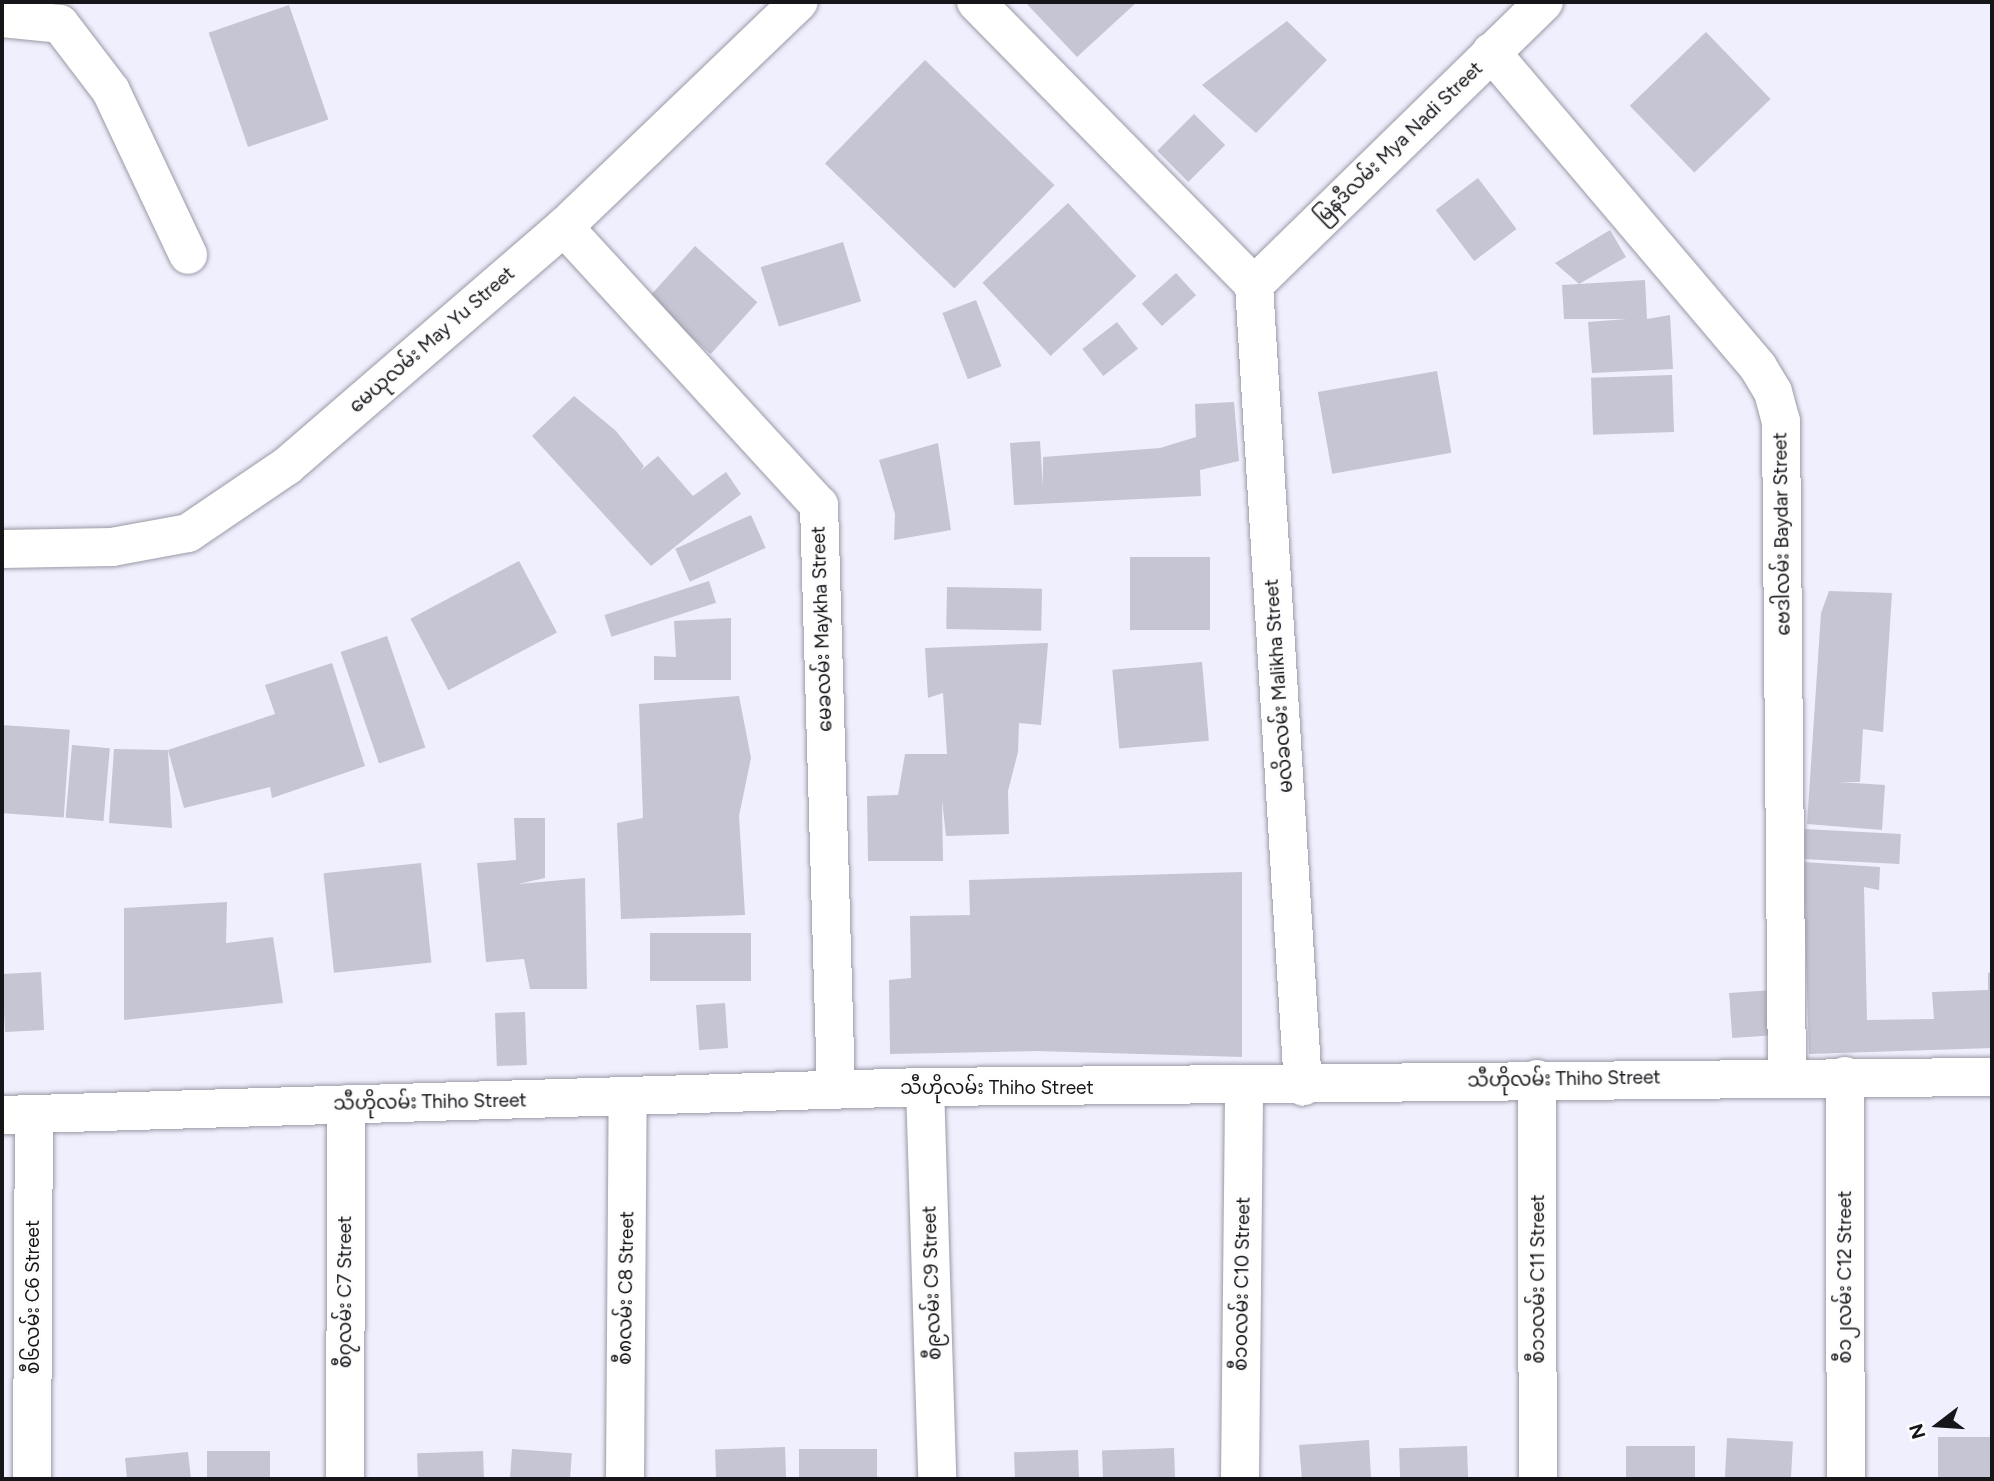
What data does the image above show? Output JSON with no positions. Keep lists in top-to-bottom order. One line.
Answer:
{"streets":{"street":["မြနဒီလမ်း Mya Nadi Street","မေယုလမ်း May Yu Street","ဗေဒါလမ်း Baydar Street","မေခလမ်း Maykha Street","မလိခလမ်း Malikha Street","သီဟိုလမ်း Thiho Street","စီ၁၂လမ်း C12 Street","စီ၁၁လမ်း C11 Street","စီ၉လမ်း C9 Street","စီ၁၀လမ်း C10 Street","စီ၈လမ်း C8 Street","စီ၇လမ်း C7 Street","စီ၆လမ်း C6 Street"]},"crossings":[["မြနဒီလမ်း Mya Nadi Street","ဗေဒါလမ်း Baydar Street"],["မြနဒီလမ်း Mya Nadi Street","မလိခလမ်း Malikha Street"],["မေယုလမ်း May Yu Street","မေခလမ်း Maykha Street"],["ဗေဒါလမ်း Baydar Street","သီဟိုလမ်း Thiho Street"],["မေခလမ်း Maykha Street","သီဟိုလမ်း Thiho Street"],["မလိခလမ်း Malikha Street","သီဟိုလမ်း Thiho Street"],["သီဟိုလမ်း Thiho Street","စီ၁၂လမ်း C12 Street"],["သီဟိုလမ်း Thiho Street","စီ၁၁လမ်း C11 Street"],["သီဟိုလမ်း Thiho Street","စီ၉လမ်း C9 Street"],["သီဟိုလမ်း Thiho Street","စီ၁၀လမ်း C10 Street"],["သီဟိုလမ်း Thiho Street","စီ၈လမ်း C8 Street"],["သီဟိုလမ်း Thiho Street","စီ၇လမ်း C7 Street"],["သီဟိုလမ်း Thiho Street","စီ၆လမ်း C6 Street"]],"north":"left"}
